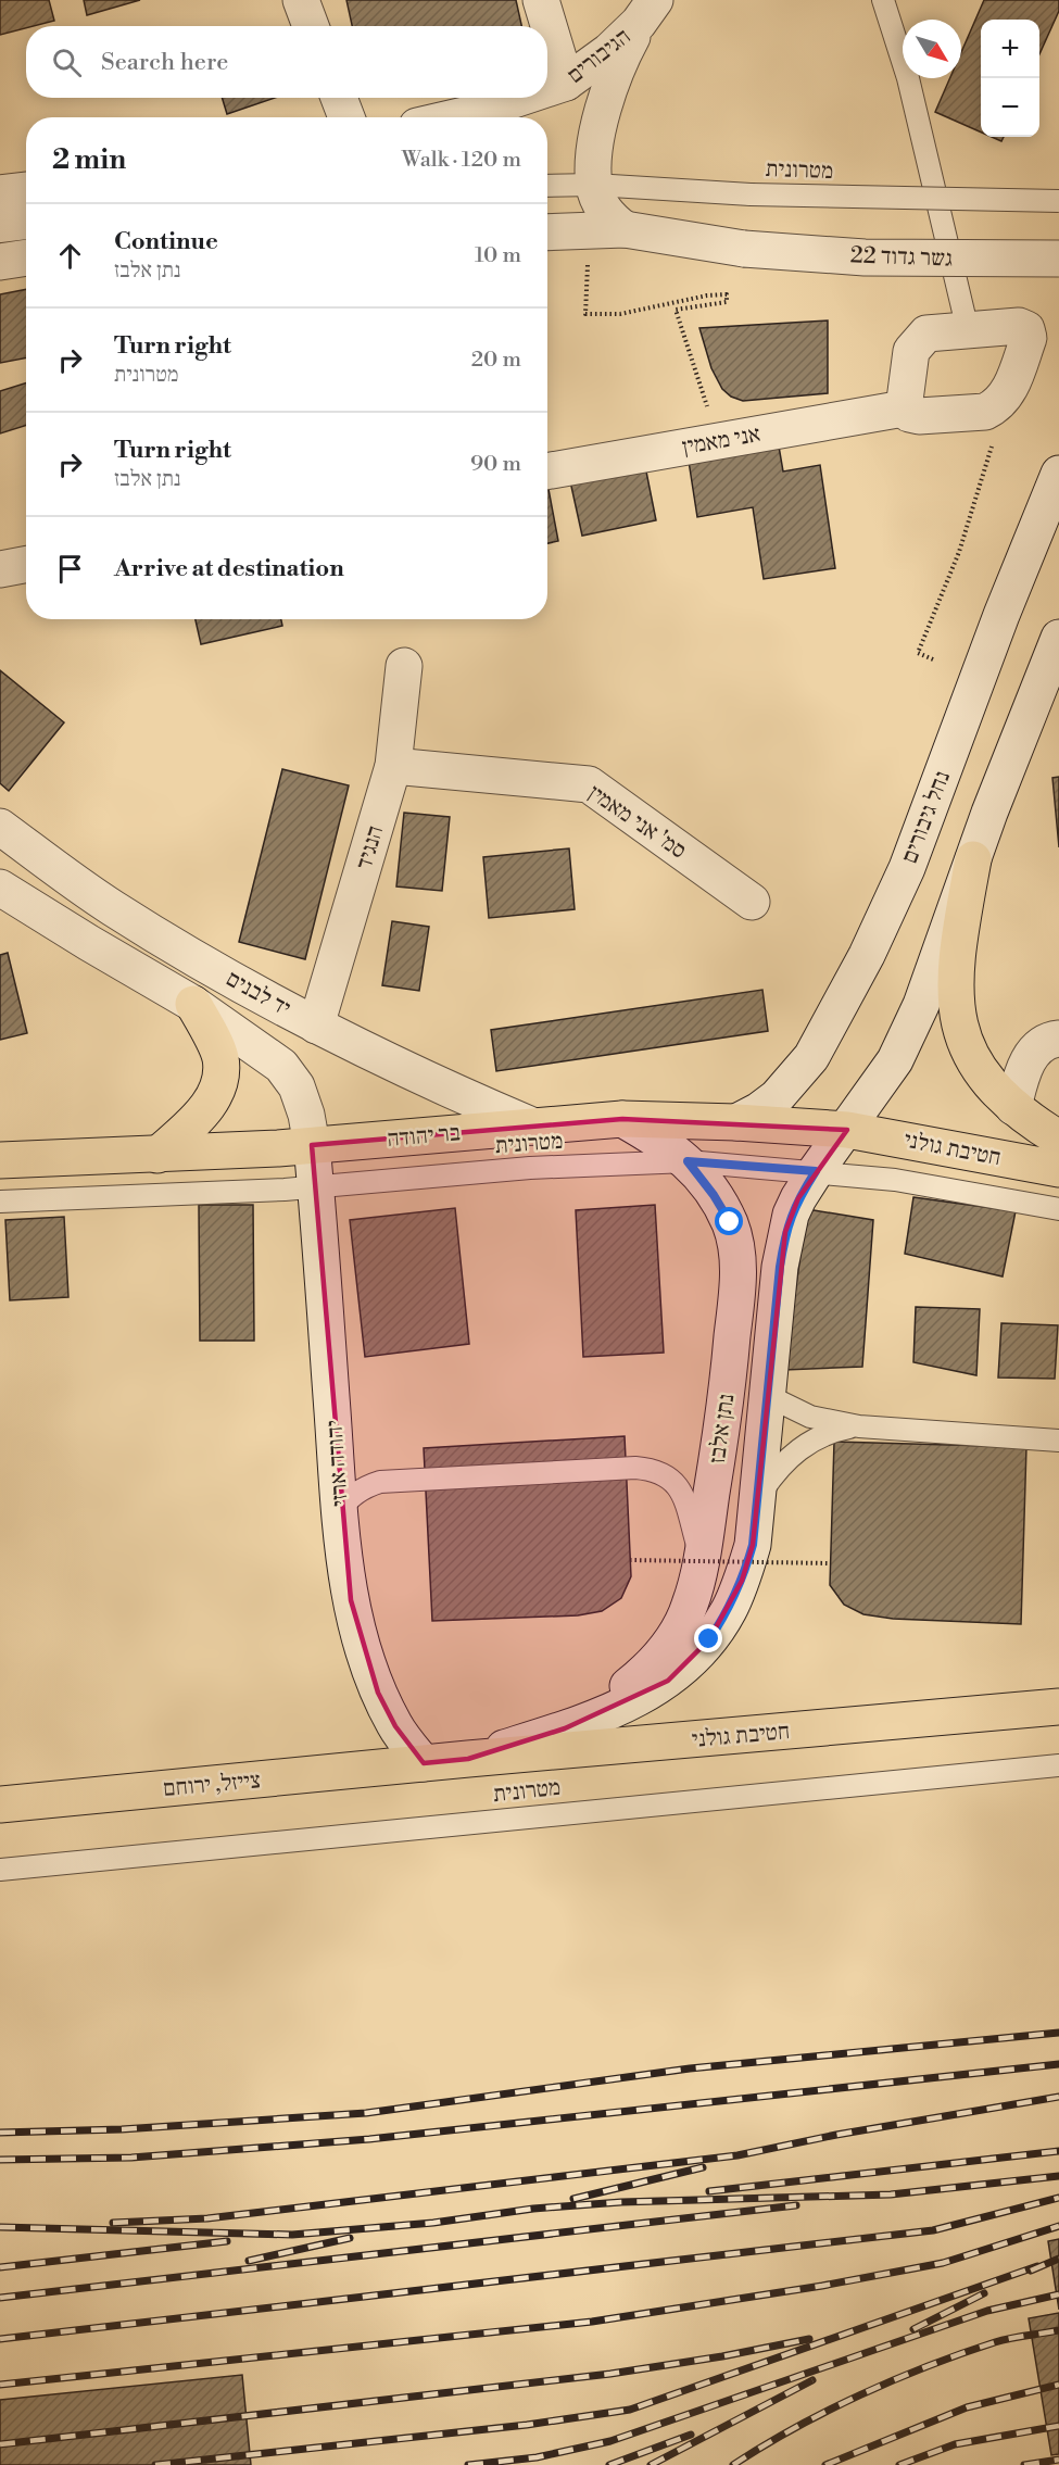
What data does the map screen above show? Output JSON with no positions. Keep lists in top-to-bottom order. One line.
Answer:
{"streets":{"highway":["בר יהודה","חטיבת גולני","צייזל, ירוחם"],"street":["הגיבורים","גשר גדוד 22","אני מאמין","נחל גיבורים","סמ' אני מאמין","הנגיד","יד לבנים","נתן אלבז","יהודה ארזי"],"lane":["מטרונית"]},"crossings":[["מטרונית","נתן אלבז"],["מטרונית","יהודה ארזי"],["נחל גיבורים","בר יהודה"],["סמ' אני מאמין","הנגיד"],["הנגיד","יד לבנים"],["יד לבנים","בר יהודה"],["יד לבנים","יהודה ארזי"],["בר יהודה","חטיבת גולני"],["בר יהודה","נתן אלבז"],["בר יהודה","יהודה ארזי"],["חטיבת גולני","נתן אלבז"],["חטיבת גולני","יהודה ארזי"],["חטיבת גולני","צייזל, ירוחם"],["יהודה ארזי","צייזל, ירוחם"]],"north":"bottom right","page":{"map_buttons":["+","−"],"search":"Search here","heading":["2 min","Walk · 120 m"],"list":[["Continue","נתן אלבז","10 m"],["Turn right","מטרונית","20 m"],["Turn right","נתן אלבז","90 m"],"Arrive at destination"]}}
